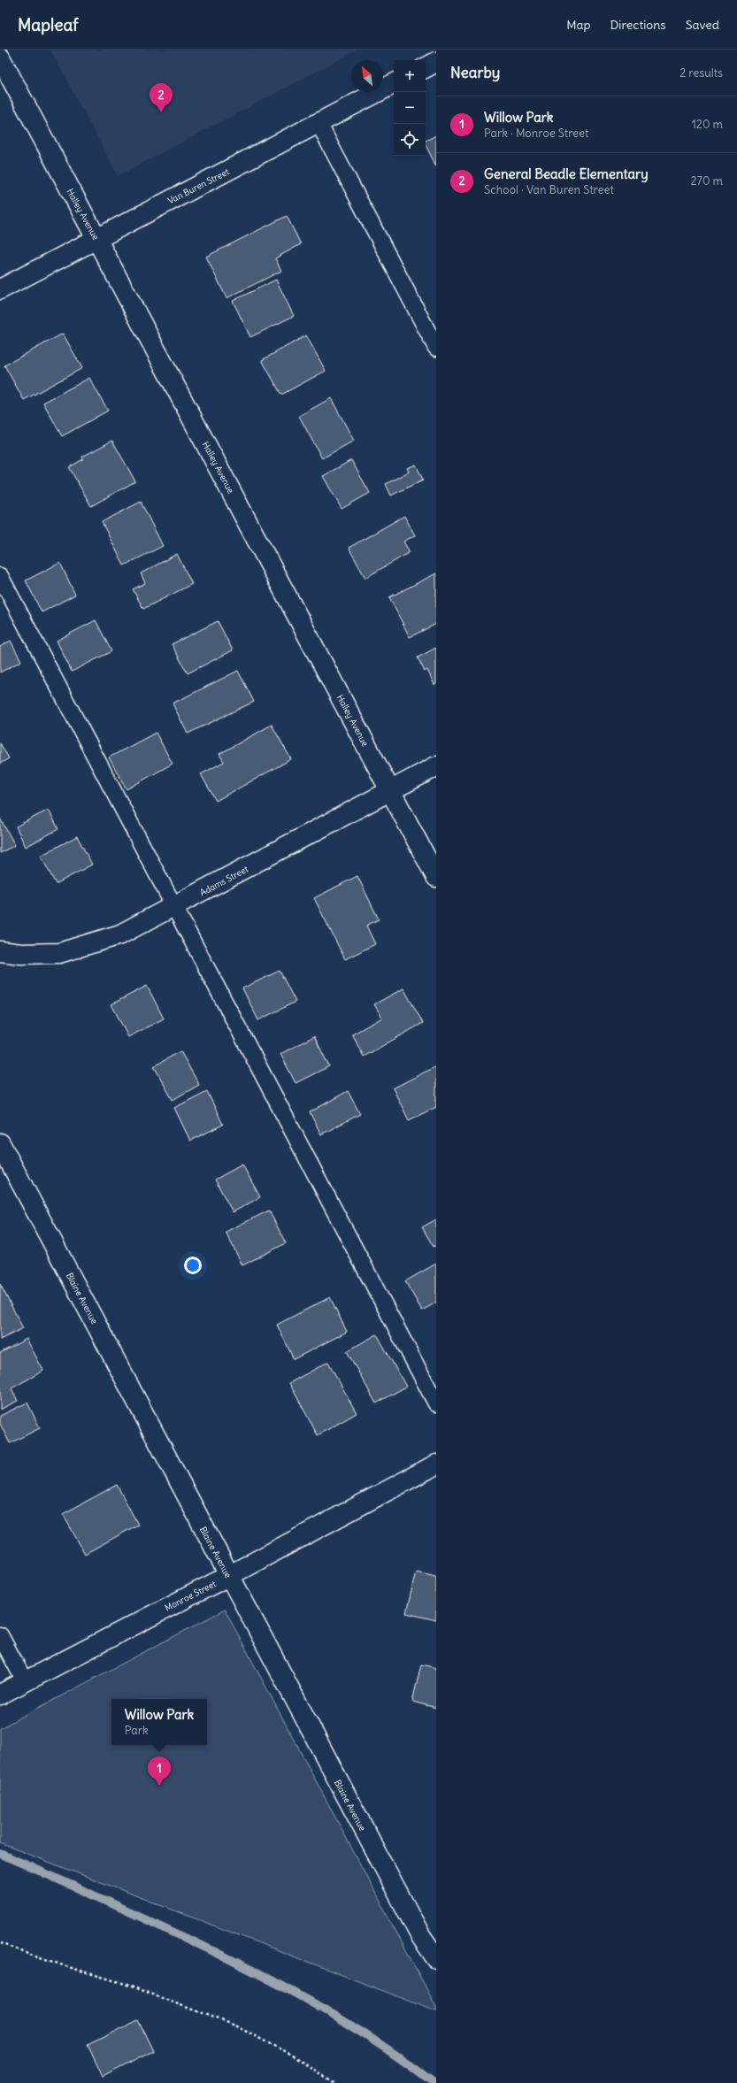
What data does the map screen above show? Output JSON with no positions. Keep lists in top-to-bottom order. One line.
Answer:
{"streets":{"street":["Van Buren Street","Halley Avenue","Adams Street","Blaine Avenue","Monroe Street"]},"crossings":[["Van Buren Street","Halley Avenue"],["Halley Avenue","Adams Street"],["Blaine Avenue","Monroe Street"]],"north":"top left","page":{"header":"Mapleaf","nav":["Map","Directions","Saved"],"heading":["Nearby","2 results"],"map_buttons":["+","−"],"pins":["2","1"],"list":[{"mark":"1","name":"Willow Park","note":"Park · Monroe Street","value":"120 m"},{"mark":"2","name":"General Beadle Elementary","note":"School · Van Buren Street","value":"270 m"}],"popup":["Willow Park","Park"]}}
